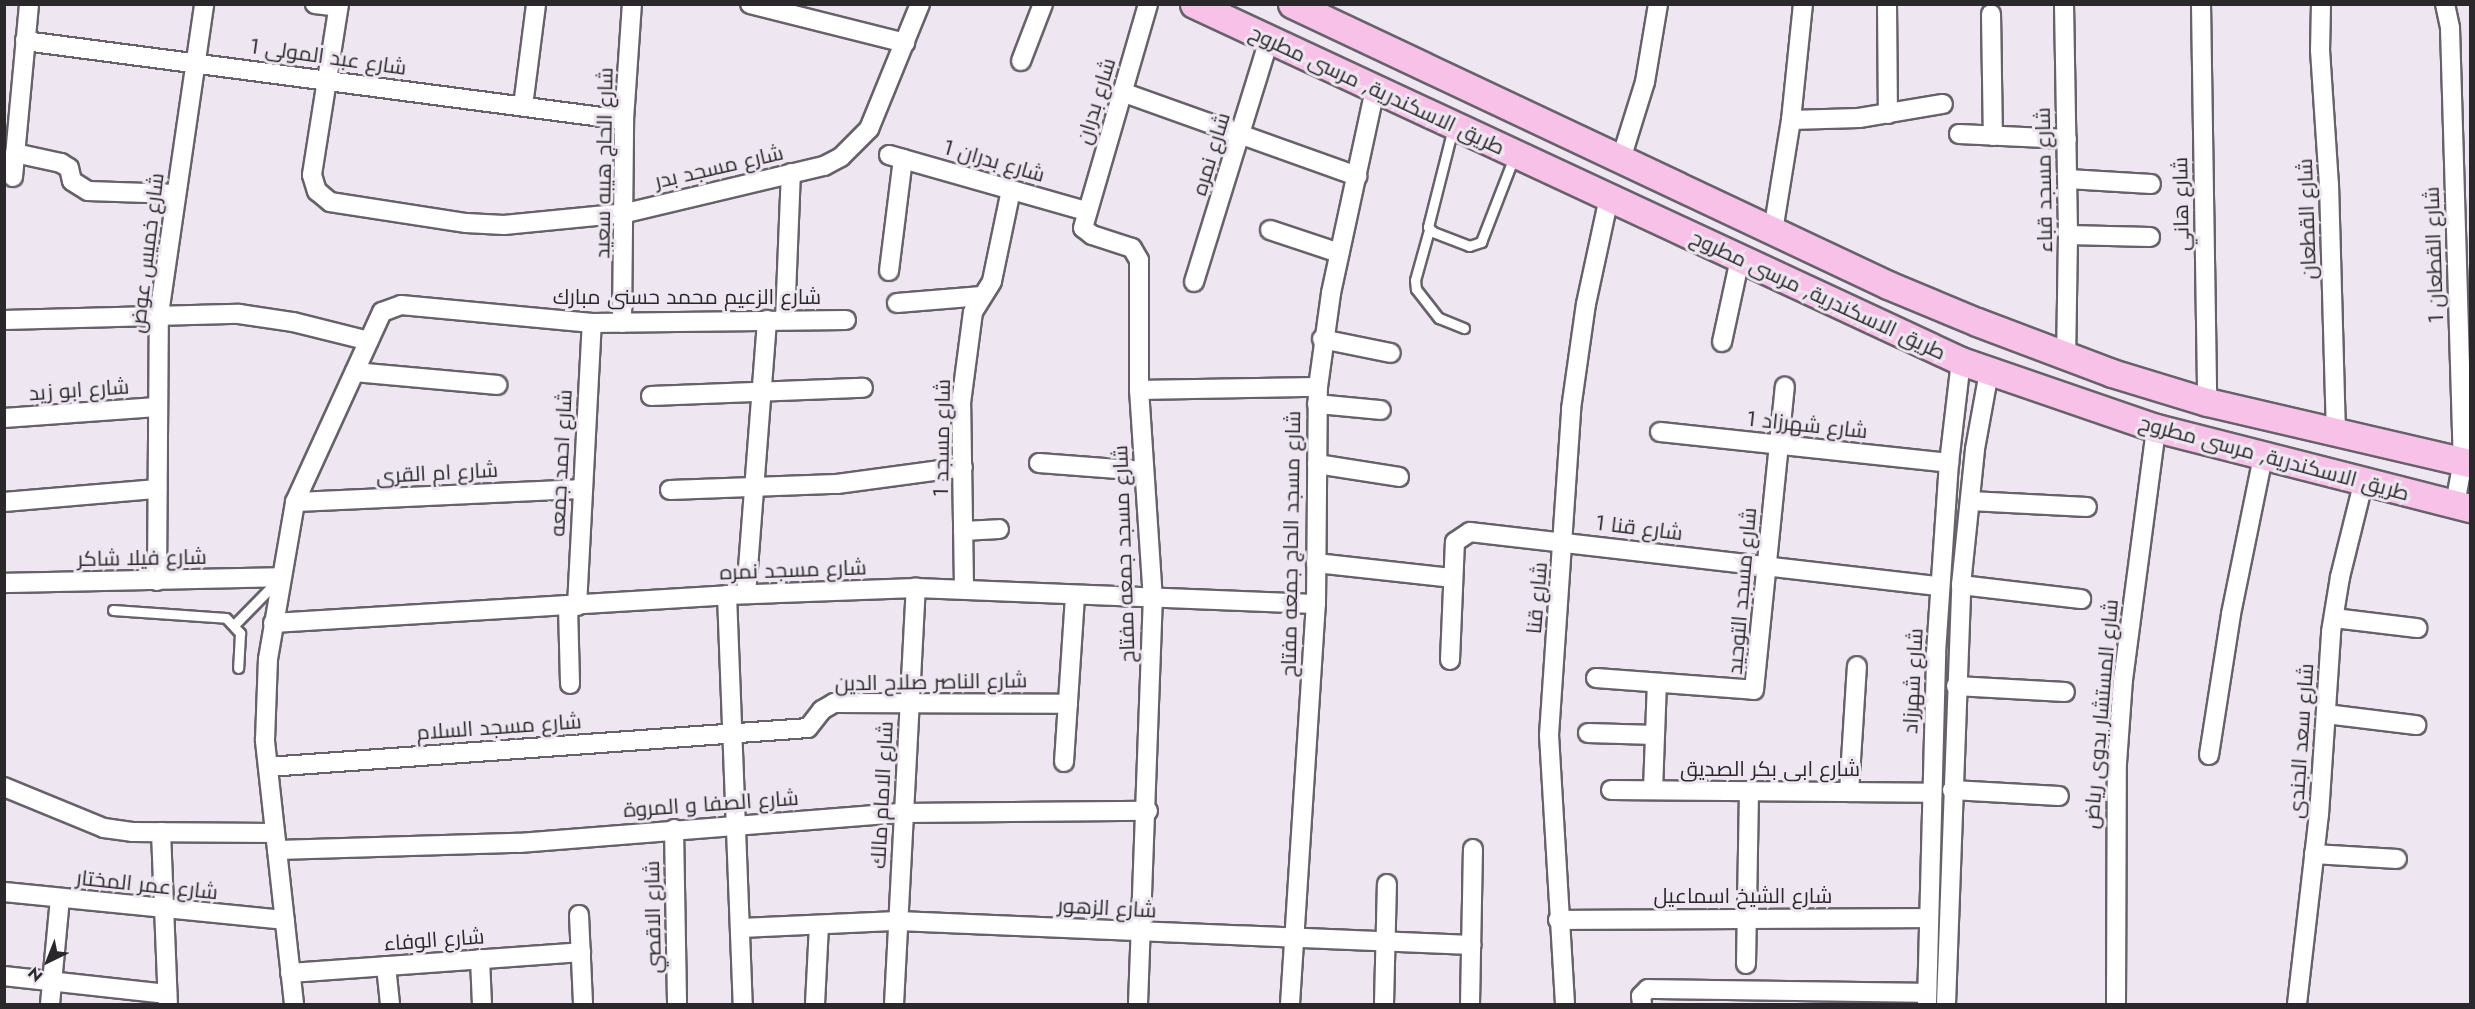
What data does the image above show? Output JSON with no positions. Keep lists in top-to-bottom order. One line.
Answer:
{"streets":{"main road":["طريق الاسكندرية, مرسى مطروح"],"street":["شارع عبد المولى 1","شارع بدران","شارع نمره","شارع بدران 1","شارع الحاج هيبه سعيد","شارع مسجد بدر","شارع مسجد قباء","شارع هاني","شارع القطعان","شارع خميس عوض","شارع القطعان 1","شارع الزعيم محمد حسنى مبارك","شارع ابو زيد","شارع شهرزاد 1","شارع مسجد 1","شارع احمد جمعه","شارع ام القرى","شارع قنا 1","شارع مسجد الحاج جمعه مفتاح","شارع مسجد جمعه مفتاح","شارع فيلا شاكر","شارع مسجد نمره","شارع مسجد التوحيد","شارع قنا","شارع شهرزاد","شارع الناصر صلاح الدين","شارع المستشار بدوى رياض","شارع مسجد السلام","شارع سعد الجندى","شارع ابى بكر الصديق","شارع الامام مالك","شارع الصفا و المروة","شارع عمر المختار","شارع الشيخ اسماعيل","شارع الزهور","شارع الاقصي","شارع الوفاء"]},"crossings":[["شارع عبد المولى 1","شارع الحاج هيبه سعيد"],["شارع عبد المولى 1","شارع مسجد بدر"],["شارع عبد المولى 1","شارع خميس عوض"],["طريق الاسكندرية, مرسى مطروح","شارع نمره"],["طريق الاسكندرية, مرسى مطروح","شارع مسجد قباء"],["طريق الاسكندرية, مرسى مطروح","شارع هاني"],["طريق الاسكندرية, مرسى مطروح","شارع القطعان"],["طريق الاسكندرية, مرسى مطروح","شارع القطعان 1"],["طريق الاسكندرية, مرسى مطروح","شارع مسجد الحاج جمعه مفتاح"],["طريق الاسكندرية, مرسى مطروح","شارع قنا"],["طريق الاسكندرية, مرسى مطروح","شارع شهرزاد"],["طريق الاسكندرية, مرسى مطروح","شارع المستشار بدوى رياض"],["طريق الاسكندرية, مرسى مطروح","شارع سعد الجندى"],["شارع بدران","شارع بدران 1"],["شارع بدران","شارع مسجد جمعه مفتاح"],["شارع بدران 1","شارع مسجد 1"],["شارع بدران 1","شارع مسجد جمعه مفتاح"],["شارع الحاج هيبه سعيد","شارع مسجد بدر"],["شارع الحاج هيبه سعيد","شارع الزعيم محمد حسنى مبارك"],["شارع خميس عوض","شارع ابو زيد"],["شارع خميس عوض","شارع فيلا شاكر"],["شارع الزعيم محمد حسنى مبارك","شارع احمد جمعه"],["شارع الزعيم محمد حسنى مبارك","شارع ام القرى"],["شارع الزعيم محمد حسنى مبارك","شارع فيلا شاكر"],["شارع الزعيم محمد حسنى مبارك","شارع مسجد نمره"],["شارع الزعيم محمد حسنى مبارك","شارع مسجد السلام"],["شارع الزعيم محمد حسنى مبارك","شارع الصفا و المروة"],["شارع الزعيم محمد حسنى مبارك","شارع عمر المختار"],["شارع الزعيم محمد حسنى مبارك","شارع الوفاء"],["شارع شهرزاد 1","شارع مسجد التوحيد"],["شارع شهرزاد 1","شارع شهرزاد"],["شارع مسجد 1","شارع مسجد نمره"],["شارع احمد جمعه","شارع ام القرى"],["شارع احمد جمعه","شارع مسجد نمره"],["شارع قنا 1","شارع مسجد التوحيد"],["شارع قنا 1","شارع قنا"],["شارع قنا 1","شارع شهرزاد"],["شارع مسجد الحاج جمعه مفتاح","شارع مسجد نمره"],["شارع مسجد الحاج جمعه مفتاح","شارع الزهور"],["شارع مسجد جمعه مفتاح","شارع مسجد نمره"],["شارع مسجد جمعه مفتاح","شارع الصفا و المروة"],["شارع مسجد جمعه مفتاح","شارع الزهور"],["شارع مسجد نمره","شارع الامام مالك"],["شارع قنا","شارع الشيخ اسماعيل"],["شارع شهرزاد","شارع ابى بكر الصديق"],["شارع شهرزاد","شارع الشيخ اسماعيل"],["شارع الناصر صلاح الدين","شارع مسجد السلام"],["شارع الناصر صلاح الدين","شارع الامام مالك"],["شارع الامام مالك","شارع الصفا و المروة"],["شارع الامام مالك","شارع الزهور"],["شارع الصفا و المروة","شارع الاقصي"]],"north":"bottom left"}
